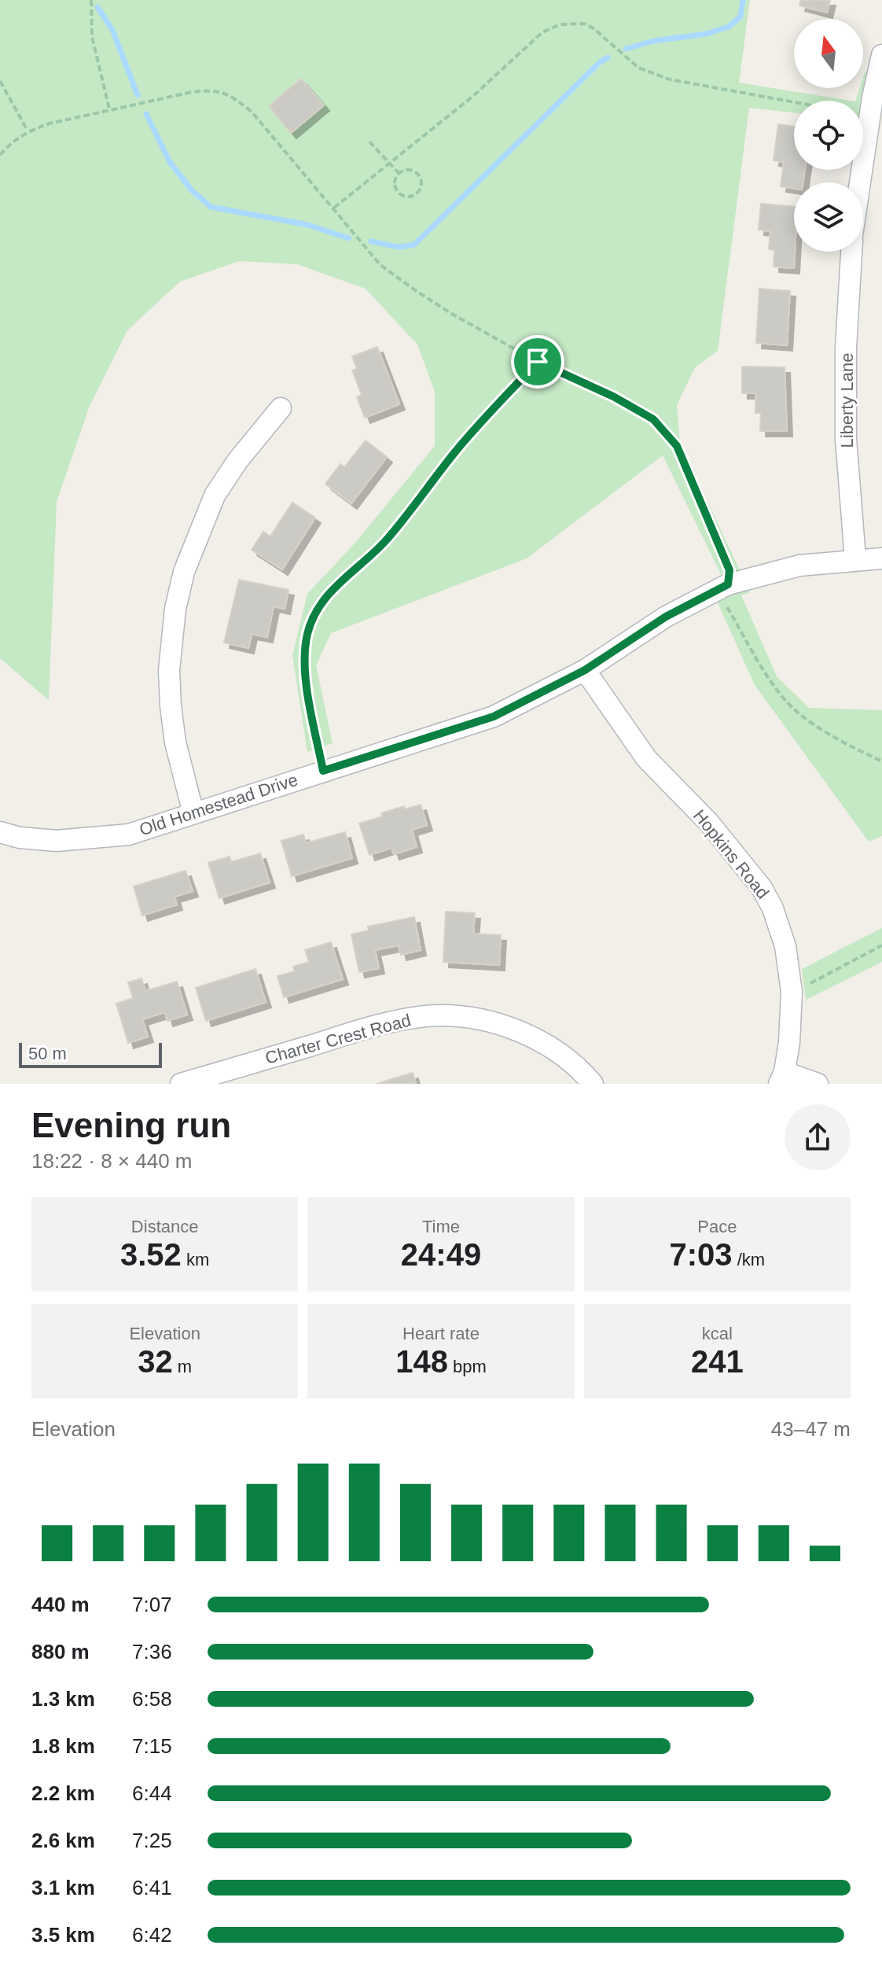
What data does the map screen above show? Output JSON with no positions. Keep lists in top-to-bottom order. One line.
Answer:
{"streets":{"street":["Liberty Lane","Old Homestead Drive","Hopkins Road","Charter Crest Road"]},"crossings":[["Liberty Lane","Old Homestead Drive"],["Old Homestead Drive","Hopkins Road"]],"scale_bar":"50 m","north":"top","page":{"scale":"50 m","heading":["Evening run","18:22 · 8 × 440 m"],"stats":[["Distance","3.52 km"],["Time","24:49"],["Pace","7:03 /km"],["Elevation","32 m"],["Heart rate","148 bpm"],["kcal","241"]],"chart":["Elevation","43–47 m"],"list":[{"name":"440 m","note":"7:07"},{"name":"880 m","note":"7:36"},{"name":"1.3 km","note":"6:58"},{"name":"1.8 km","note":"7:15"},{"name":"2.2 km","note":"6:44"},{"name":"2.6 km","note":"7:25"},{"name":"3.1 km","note":"6:41"},{"name":"3.5 km","note":"6:42"}]}}
